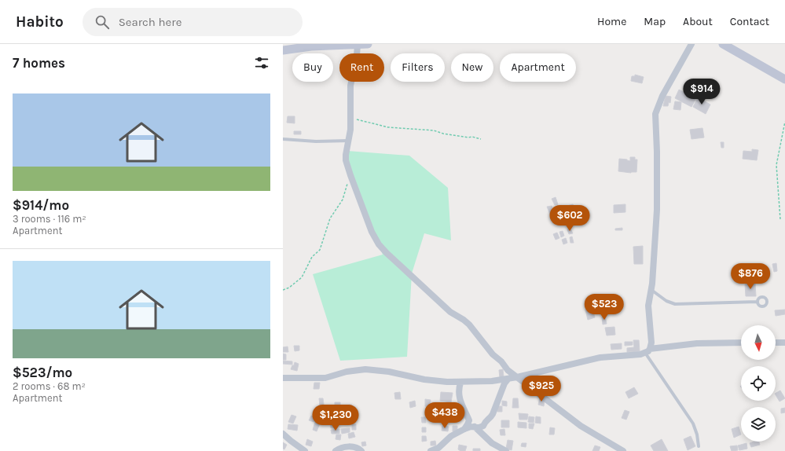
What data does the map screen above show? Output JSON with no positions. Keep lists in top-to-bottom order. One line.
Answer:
{"north":"bottom","page":{"header":"Habito","search":"Search here","nav":["Home","Map","About","Contact"],"heading":"7 homes","chip":["Buy","Rent","Filters","New","Apartment"],"price":["$914","$602","$876","$523","$925","$438","$1,230"],"list":[{"name":"$914/mo","note":"3 rooms · 116 m² · Apartment"},{"name":"$523/mo","note":"2 rooms · 68 m² · Apartment"}]}}
